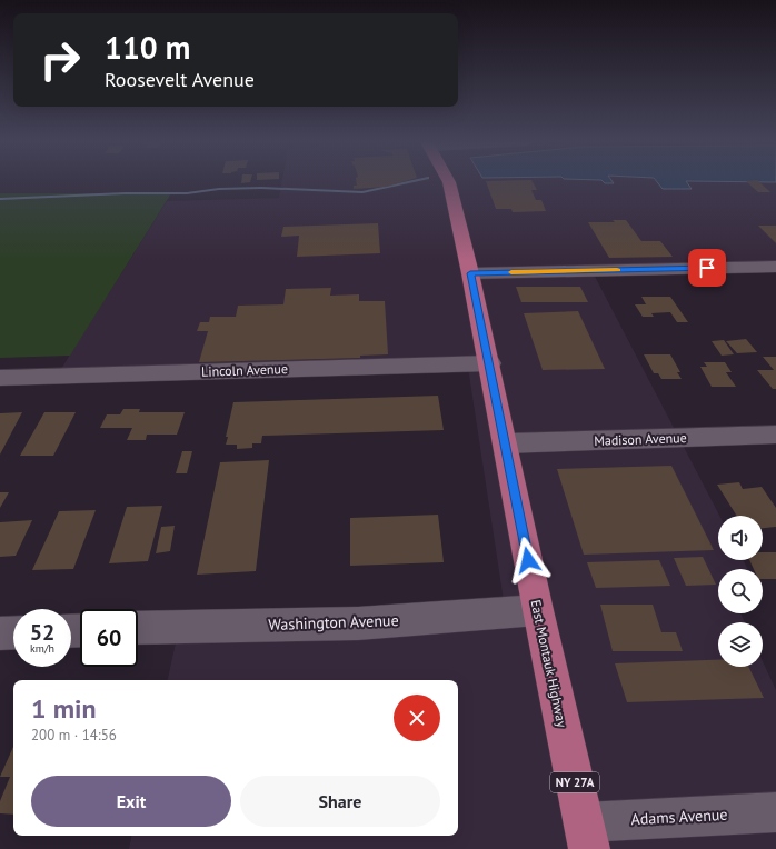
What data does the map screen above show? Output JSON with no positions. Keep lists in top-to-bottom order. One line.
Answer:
{"streets":{"main road":["East Montauk Highway","NY 27A"],"street":["Lincoln Avenue","Madison Avenue","Washington Avenue","Adams Avenue"]},"crossings":[["Lincoln Avenue","East Montauk Highway"],["Madison Avenue","East Montauk Highway"],["Washington Avenue","East Montauk Highway"],["East Montauk Highway","Adams Avenue"]],"page":{"turn":["110 m","Roosevelt Avenue"],"speed":"52 km/h","limit":"60","heading":["1 min","200 m · 14:56"],"buttons":["Exit","Share"]}}
